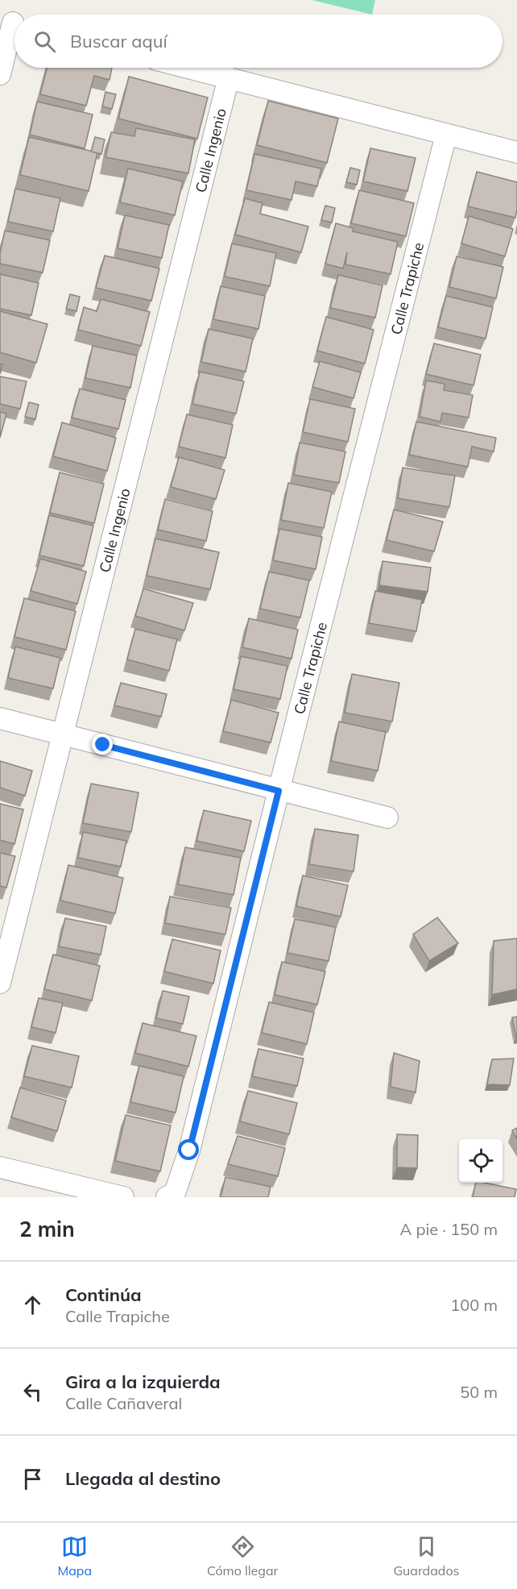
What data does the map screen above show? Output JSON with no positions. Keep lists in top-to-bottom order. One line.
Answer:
{"streets":{"street":["Calle Ingenio","Calle Trapiche"]},"page":{"search":"Buscar aquí","heading":["2 min","A pie · 150 m"],"list":[["Continúa","Calle Trapiche","100 m"],["Gira a la izquierda","Calle Cañaveral","50 m"],"Llegada al destino"],"nav":["Mapa","Cómo llegar","Guardados"]}}
